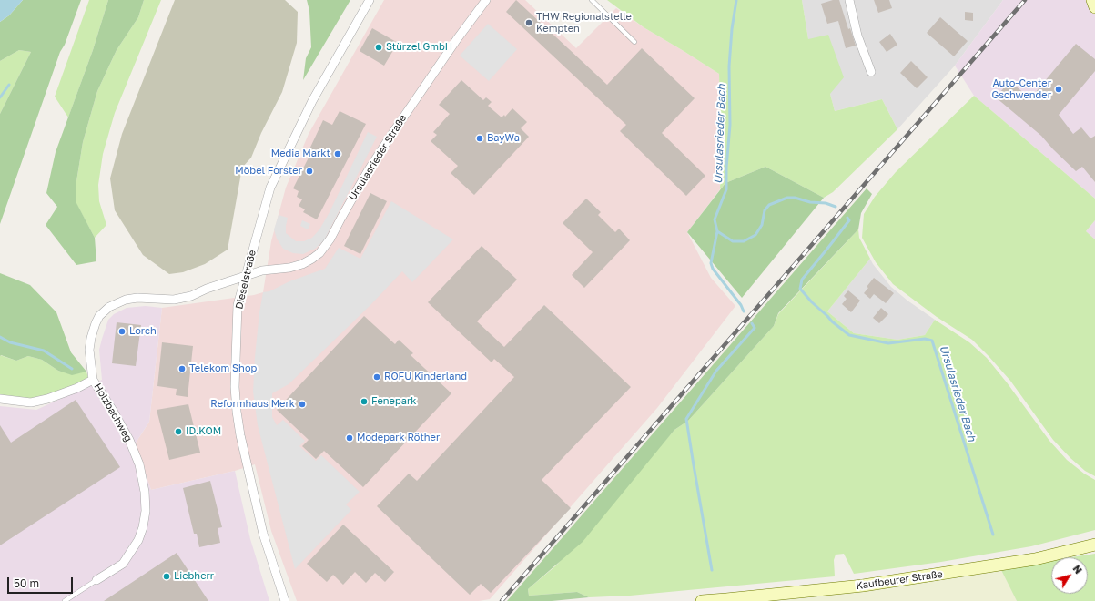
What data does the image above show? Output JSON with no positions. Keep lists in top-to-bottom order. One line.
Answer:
{"streets":{"main road":["Kaufbeurer Straße"],"street":["Ursulasrieder Straße","Dieselstraße","Holzbachweg"]},"crossings":[["Ursulasrieder Straße","Dieselstraße"],["Ursulasrieder Straße","Holzbachweg"],["Dieselstraße","Holzbachweg"]],"water":["Ursulasrieder Bach"],"places":["THW Regionalstelle Kempten","Stürzel GmbH","Auto-Center Gschwender","BayWa","Media Markt","Möbel Forster","Lorch","Telekom Shop","ROFU Kinderland","Fenepark","Reformhaus Merk","ID.KOM","Modepark Röther","Liebherr"],"scale_bar":"50 m","north":"top right"}
